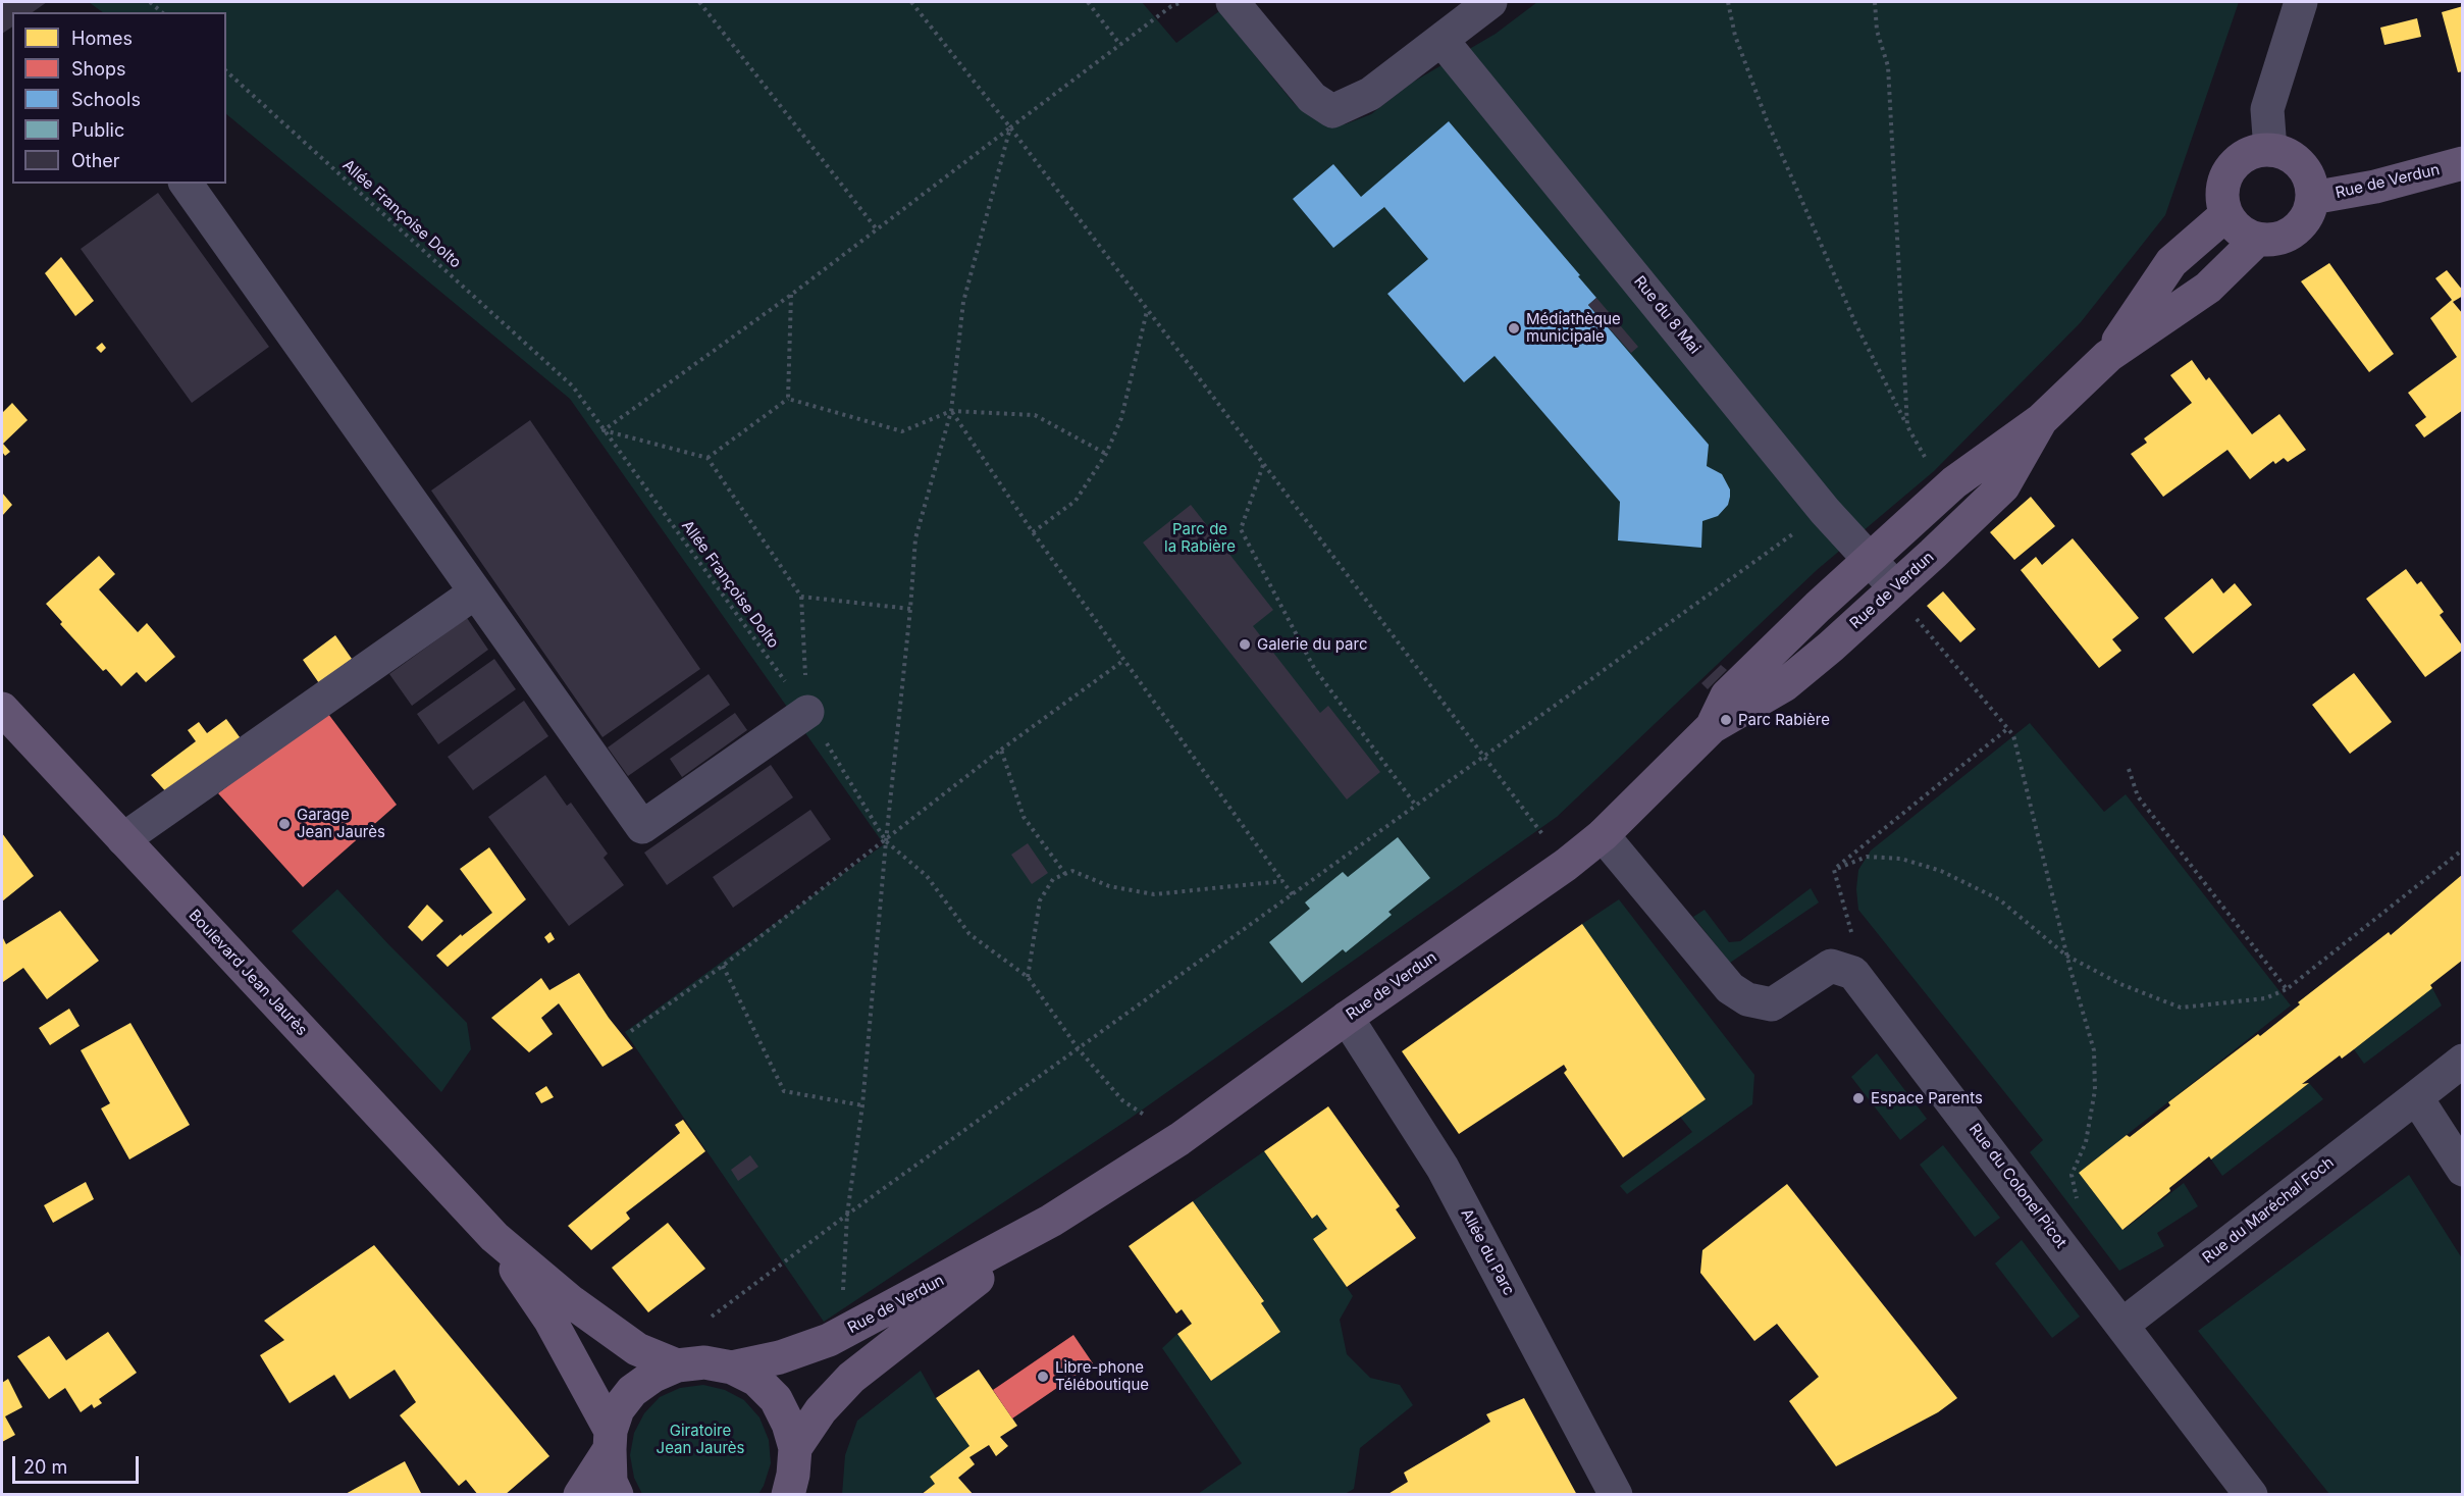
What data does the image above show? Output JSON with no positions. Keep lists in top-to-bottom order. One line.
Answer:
{"streets":{"main road":["Rue de Verdun","Boulevard Jean Jaurès"],"street":["Rue du 8 Mai","Rue du Colonel Picot","Rue du Maréchal Foch","Allée du Parc"],"path":["Allée Françoise Dolto"]},"crossings":[["Rue de Verdun","Allée Françoise Dolto"],["Rue de Verdun","Rue du 8 Mai"],["Rue de Verdun","Allée du Parc"],["Rue du Colonel Picot","Rue du Maréchal Foch"]],"parks":["Parc de la Rabière","Giratoire Jean Jaurès"],"places":["Médiathèque municipale","Galerie du parc","Parc Rabière","Garage Jean Jaurès","Espace Parents","Libre-phone Téléboutique"],"legend":["Homes","Shops","Schools","Public","Other"],"scale_bar":"20 m"}
